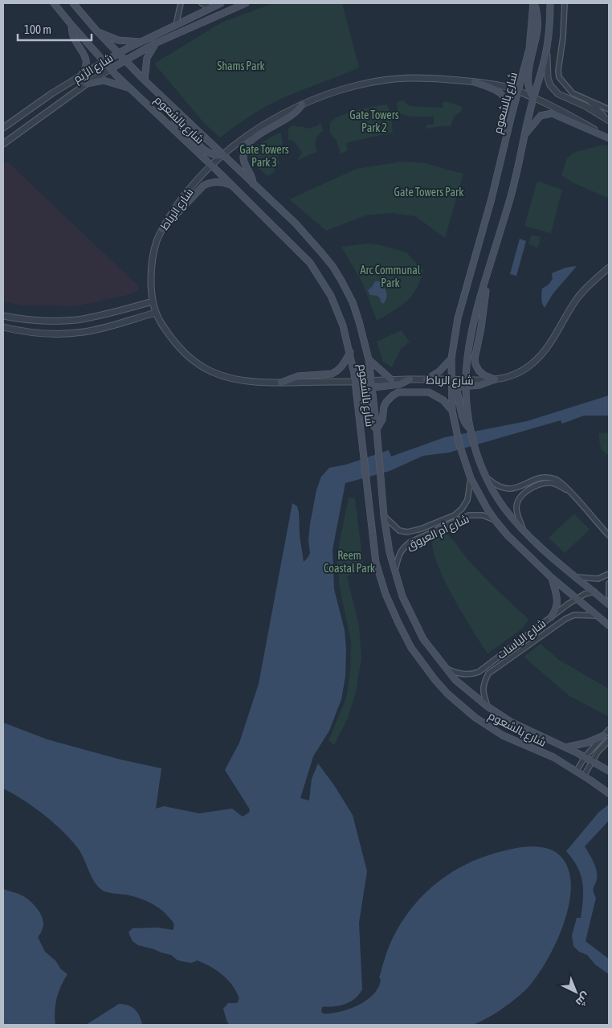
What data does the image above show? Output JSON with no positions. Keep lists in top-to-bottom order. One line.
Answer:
{"streets":{"main road":["شارع الرِّيم","شارع بالشعوم"],"street":["شارع الرباط","شارع أم العروق","شارع الياسات"]},"crossings":[["شارع الرِّيم","شارع بالشعوم"],["شارع بالشعوم","شارع الرباط"],["شارع بالشعوم","شارع أم العروق"],["شارع بالشعوم","شارع الياسات"]],"parks":["Shams Park","Gate Towers Park 2","Gate Towers Park 3","Gate Towers Park","Arc Communal Park","Reem Coastal Park"],"scale_bar":"100 m","north":"bottom right"}
